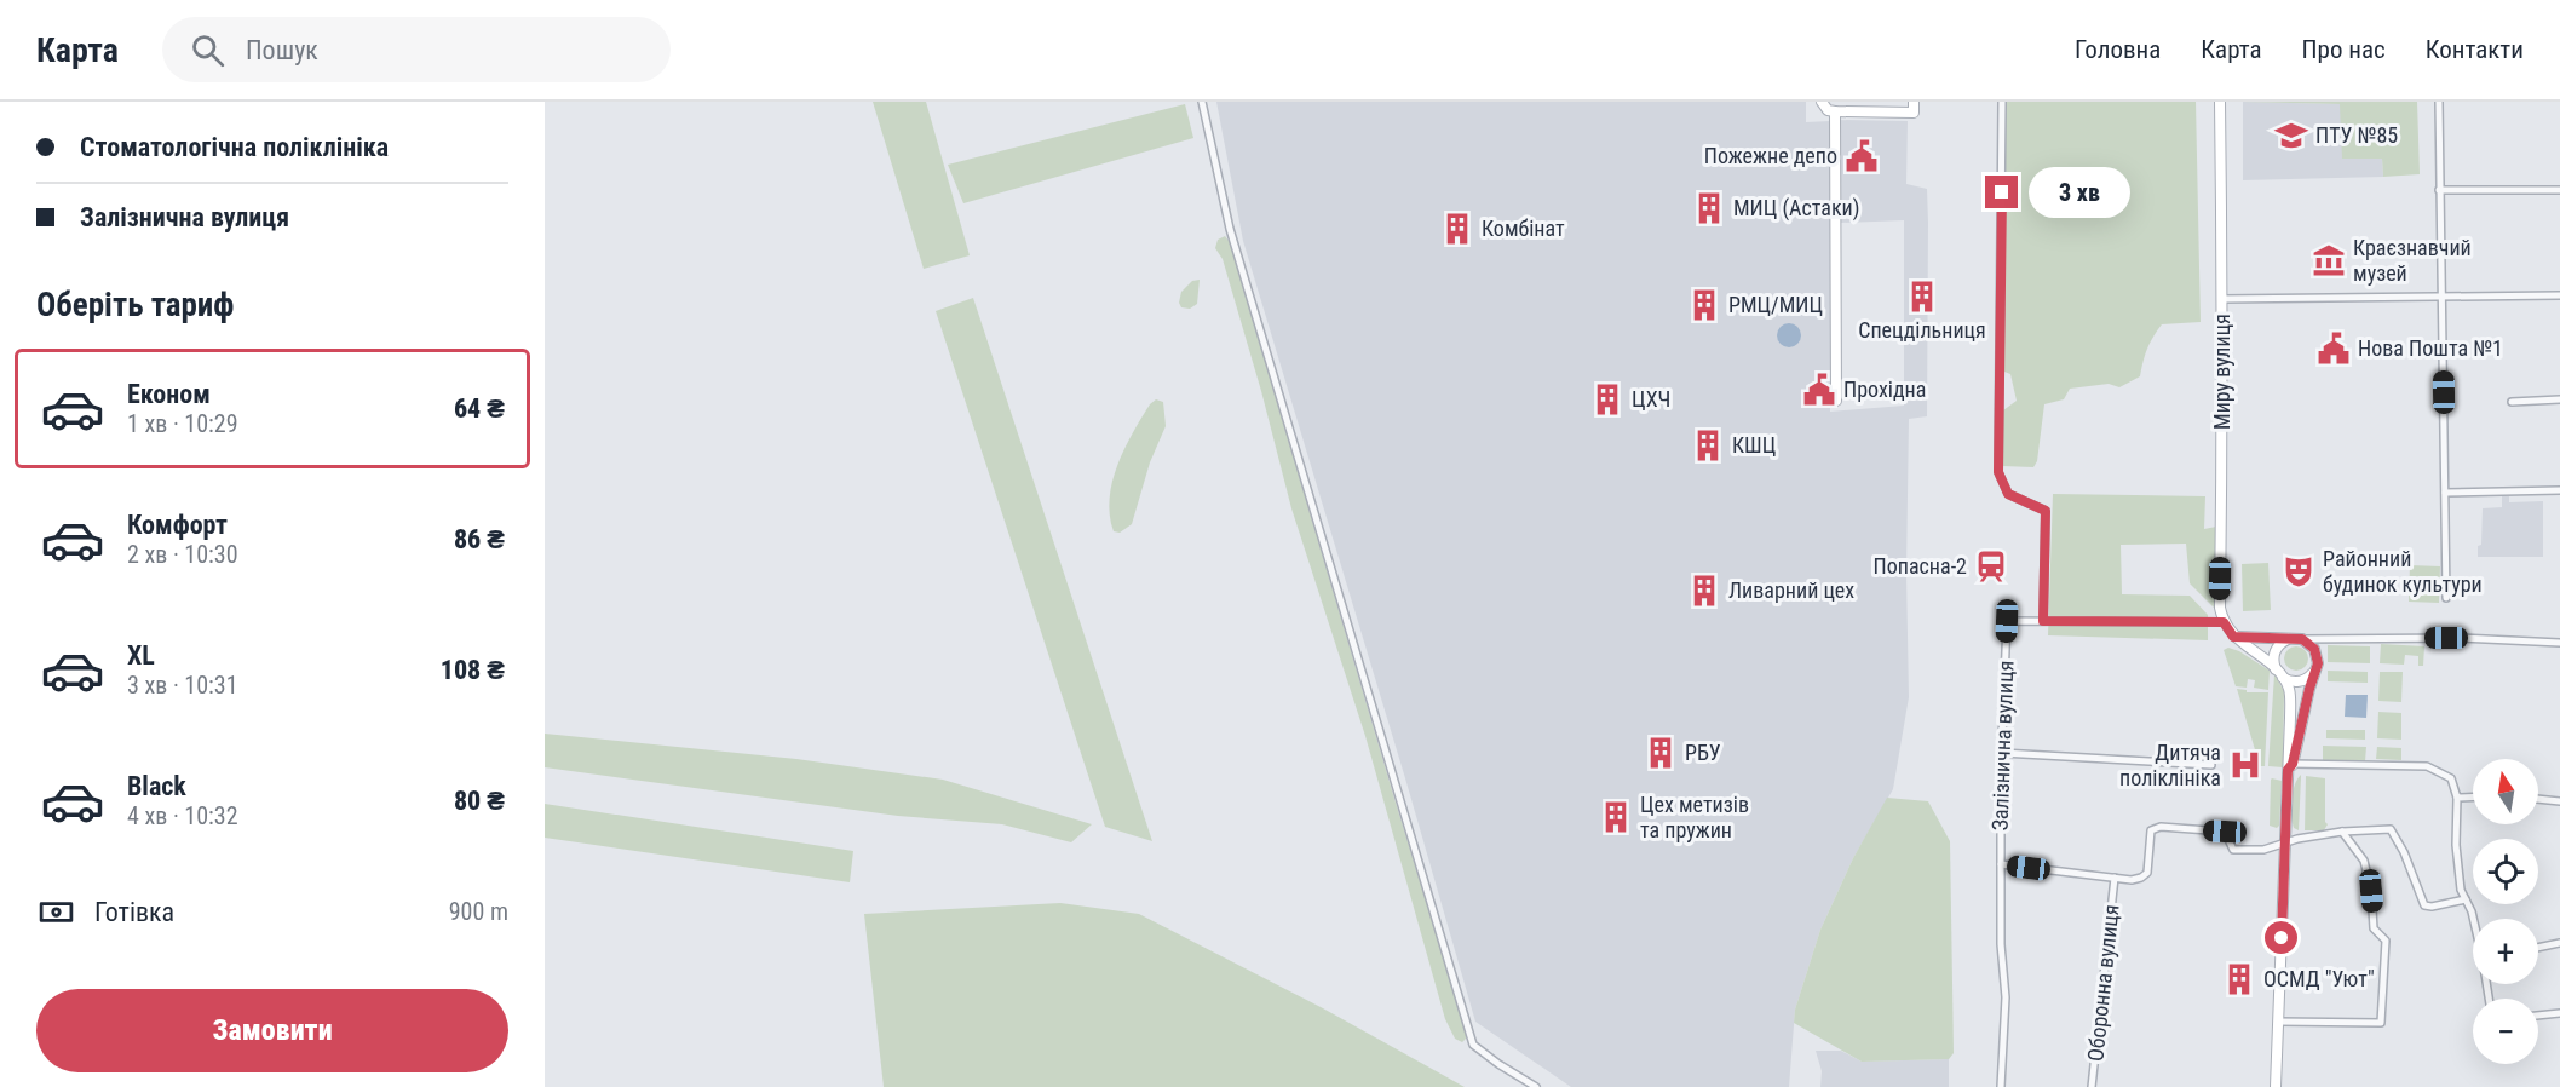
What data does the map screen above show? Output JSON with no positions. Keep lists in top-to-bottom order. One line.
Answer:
{"streets":{"street":["Миру вулиця","Залізнична вулиця","Оборонна вулиця"]},"places":{"school or university":["ПТУ №85"],"public building":["Пожежне депо","Нова Пошта №1","Прохідна"],"building":["МИЦ (Астаки)","Комбінат","Спецдільниця","РМЦ/МИЦ","ЦХЧ","КШЦ","Ливарний цех","РБУ","Цех метизів та пружин","ОСМД \"Уют\""],"museum":["Краєзнавчий музей"],"station":["Попасна-2"],"theatre":["Районний будинок культури"],"hospital":["Дитяча поліклініка"]},"north":"top","page":{"header":"Карта","search":"Пошук","nav":["Головна","Карта","Про нас","Контакти"],"banner":["Стоматологічна поліклініка","Залізнична вулиця"],"bubble":"3 хв","heading":"Оберіть тариф","list":[{"name":"Економ","note":"1 хв · 10:29","value":"64 ₴"},{"name":"Комфорт","note":"2 хв · 10:30","value":"86 ₴"},{"name":"XL","note":"3 хв · 10:31","value":"108 ₴"},{"name":"Black","note":"4 хв · 10:32","value":"80 ₴"}],"map_buttons":["+","−"],"pay":["Готівка","900 m"],"buttons":"Замовити"}}
